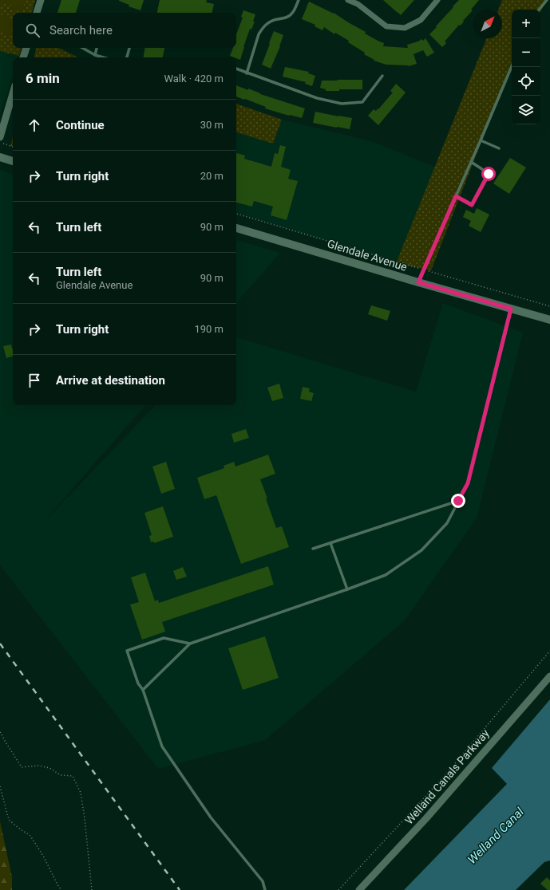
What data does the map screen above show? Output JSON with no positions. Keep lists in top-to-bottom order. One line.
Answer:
{"streets":{"main road":["Glendale Avenue"],"street":["Welland Canals Parkway"]},"water":["Welland Canal"],"north":"top right","page":{"map_buttons":["+","−"],"search":"Search here","heading":["6 min","Walk · 420 m"],"list":[["Continue","30 m"],["Turn right","20 m"],["Turn left","90 m"],["Turn left","Glendale Avenue","90 m"],["Turn right","190 m"],"Arrive at destination"]}}
